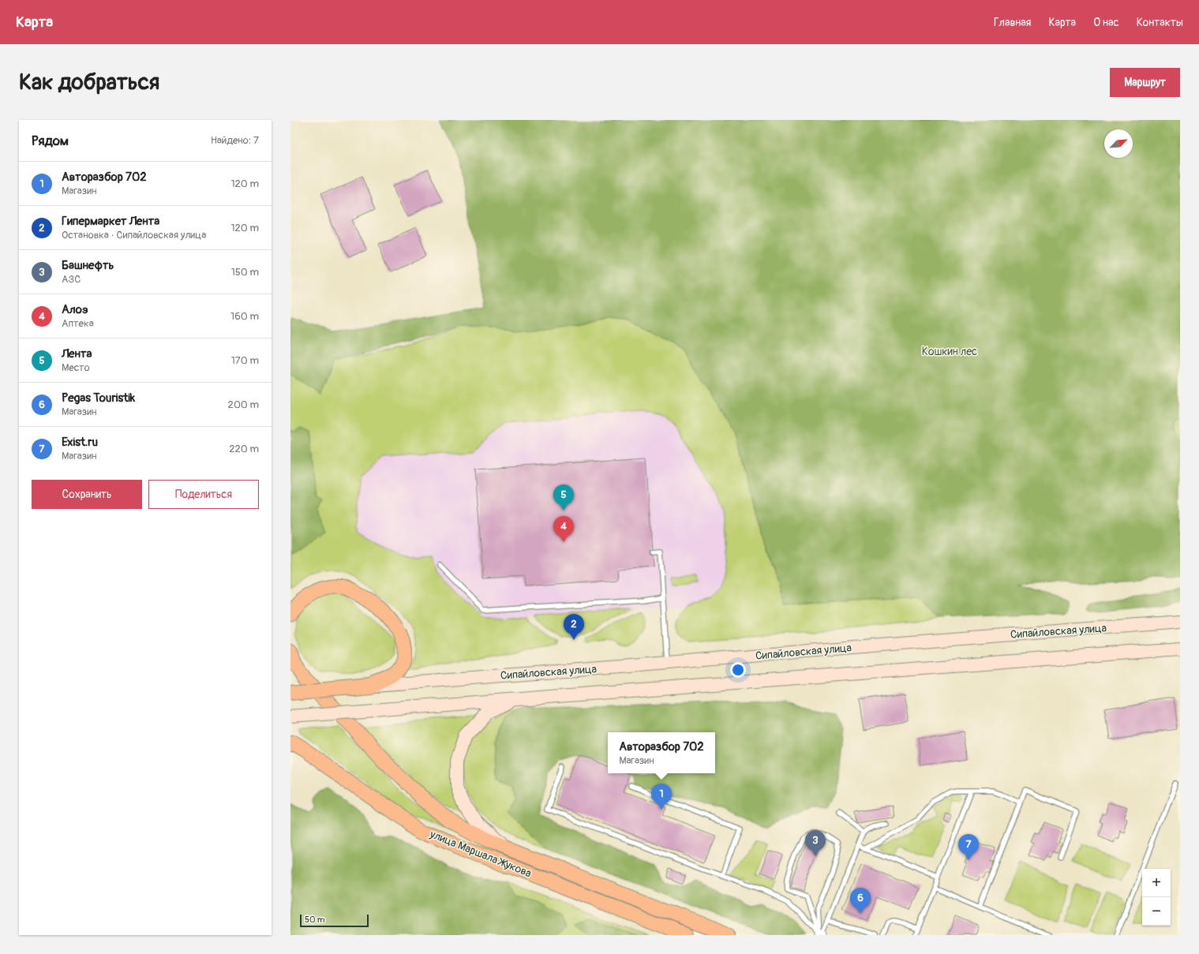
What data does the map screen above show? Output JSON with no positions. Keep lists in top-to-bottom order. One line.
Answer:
{"streets":{"main road":["Сипайловская улица","улица Маршала Жукова"]},"parks":["Кошкин лес"],"scale_bar":"50 m","north":"top right","page":{"header":"Карта","nav":["Главная","Карта","О нас","Контакты"],"buttons":["Маршрут",["Сохранить","Поделиться"]],"title":"Как добраться","heading":["Рядом","Найдено: 7"],"list":[{"mark":"1","name":"Авторазбор 702","note":"Магазин","value":"120 m"},{"mark":"2","name":"Гипермаркет Лента","note":"Остановка · Сипайловская улица","value":"120 m"},{"mark":"3","name":"Башнефть","note":"АЗС","value":"150 m"},{"mark":"4","name":"Алоэ","note":"Аптека","value":"160 m"},{"mark":"5","name":"Лента","note":"Место","value":"170 m"},{"mark":"6","name":"Pegas Touristik","note":"Магазин","value":"200 m"},{"mark":"7","name":"Exist.ru","note":"Магазин","value":"220 m"}],"pins":["5","4","2","1","3","7","6"],"popup":["Авторазбор 702","Магазин"],"map_buttons":["+","−"],"scale":"50 m"}}
